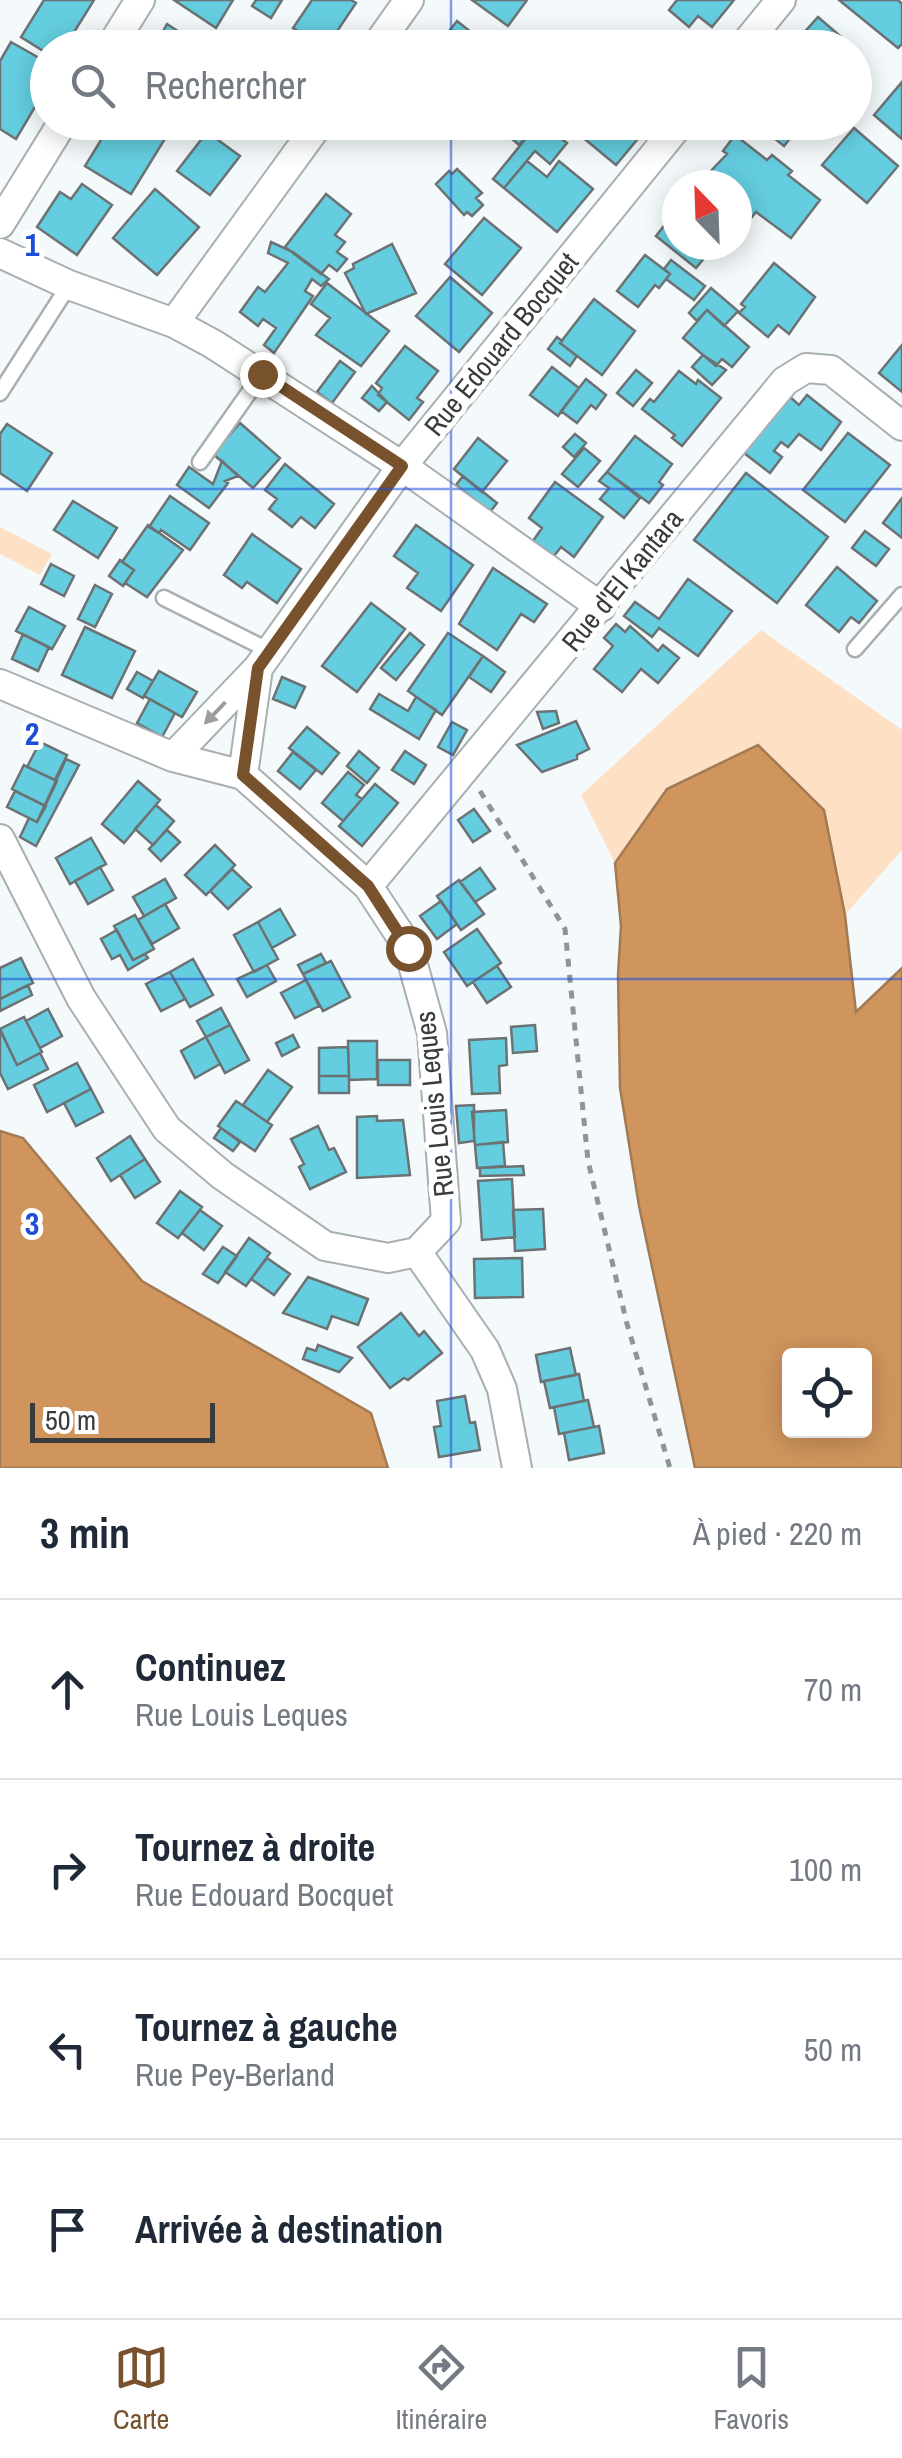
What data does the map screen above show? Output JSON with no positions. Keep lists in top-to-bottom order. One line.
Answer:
{"streets":{"street":["Rue Edouard Bocquet","Rue d'El Kantara","Rue Louis Leques"]},"crossings":[["Rue Edouard Bocquet","Rue Louis Leques"],["Rue d'El Kantara","Rue Louis Leques"]],"scale_bar":"50 m","north":"top left","page":{"search":"Rechercher","scale":"50 m","heading":["3 min","À pied · 220 m"],"list":[["Continuez","Rue Louis Leques","70 m"],["Tournez à droite","Rue Edouard Bocquet","100 m"],["Tournez à gauche","Rue Pey-Berland","50 m"],"Arrivée à destination"],"nav":["Carte","Itinéraire","Favoris"]},"grid":{"rows":["1","2","3"]}}
